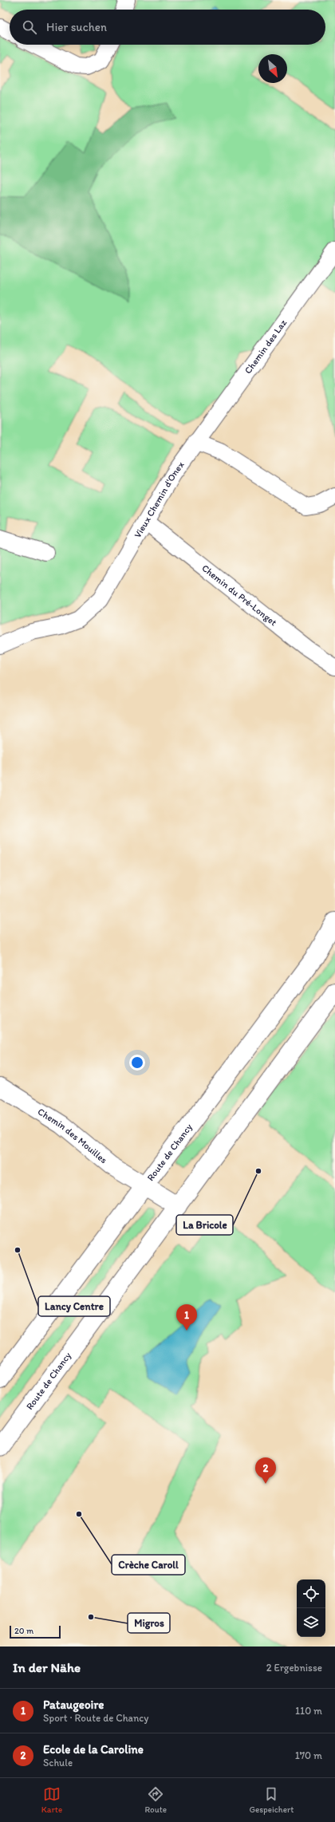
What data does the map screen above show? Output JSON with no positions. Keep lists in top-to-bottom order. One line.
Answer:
{"streets":{"main road":["Chemin des Mouilles","Route de Chancy"],"street":["Chemin des Laz","Vieux Chemin d'Onex","Chemin du Pré-Longet"]},"crossings":[["Chemin des Laz","Vieux Chemin d'Onex"],["Vieux Chemin d'Onex","Chemin du Pré-Longet"],["Chemin des Mouilles","Route de Chancy"]],"places":["La Bricole","Lancy Centre","Crèche Caroll","Migros"],"scale_bar":"20 m","north":"bottom right","page":{"search":"Hier suchen","pins":["1","2"],"scale":"20 m","heading":["In der Nähe","2 Ergebnisse"],"list":[{"mark":"1","name":"Pataugeoire","note":"Sport · Route de Chancy","value":"110 m"},{"mark":"2","name":"Ecole de la Caroline","note":"Schule","value":"170 m"}],"nav":["Karte","Route","Gespeichert"]}}
